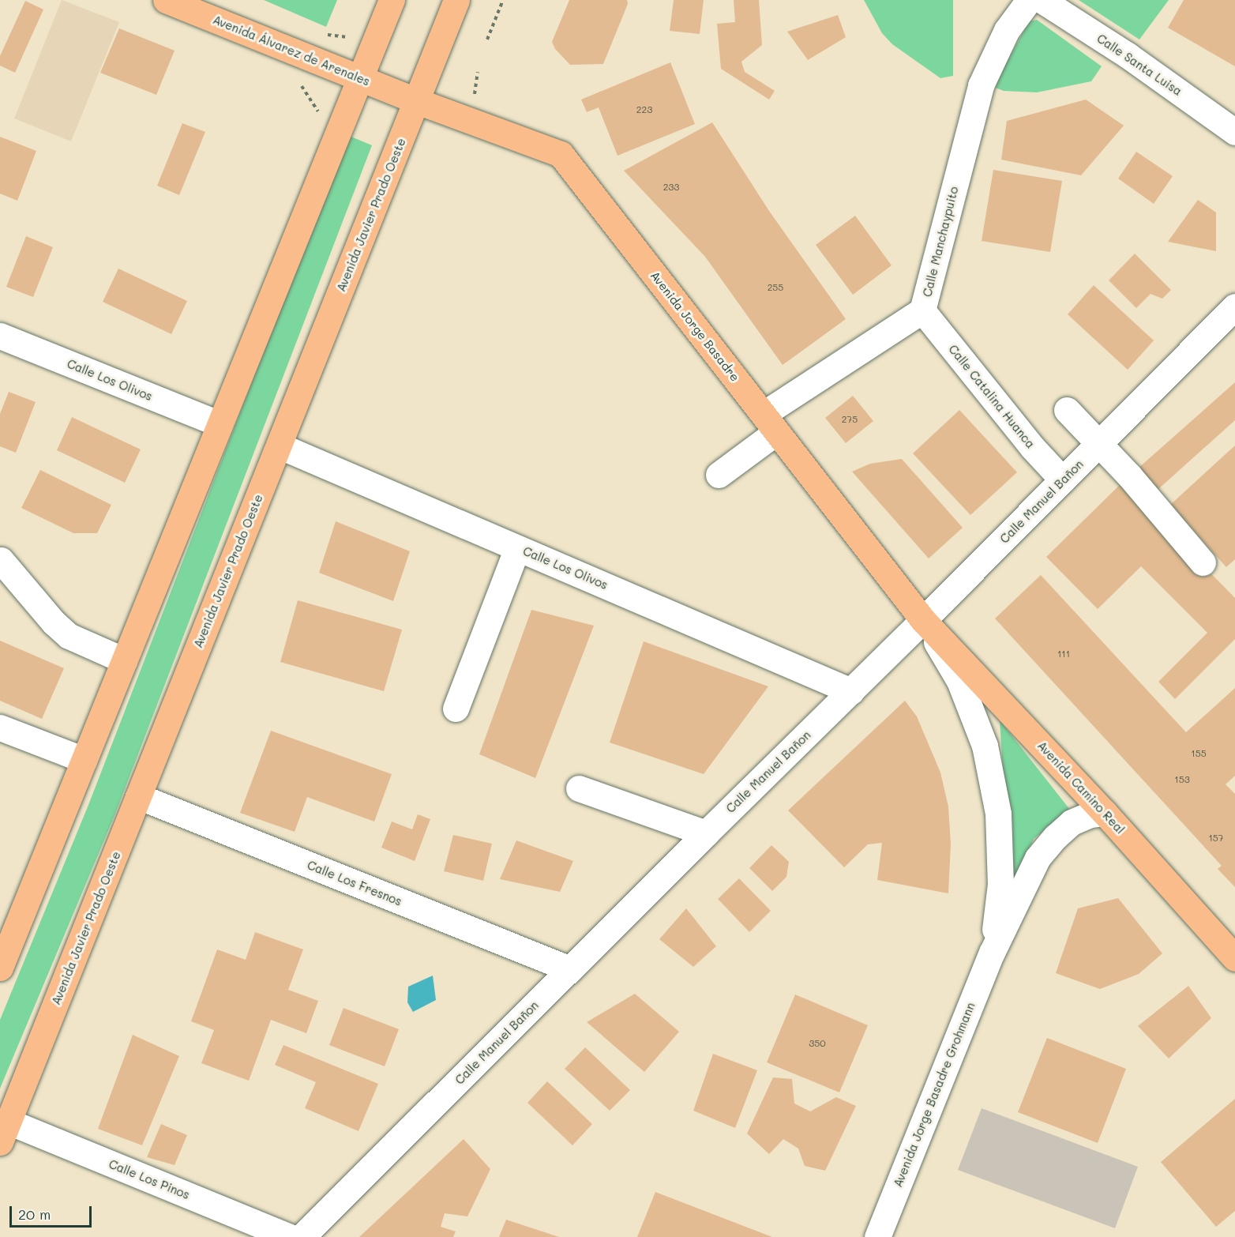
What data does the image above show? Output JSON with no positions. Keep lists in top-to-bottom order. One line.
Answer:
{"streets":{"main road":["Avenida Álvarez de Arenales","Avenida Javier Prado Oeste","Avenida Jorge Basadre","Avenida Camino Real"],"street":["Calle Santa Luisa","Calle Manchaypuito","Calle Los Olivos","Calle Catalina Huanca","Calle Manuel Bañon","Calle Los Fresnos","Avenida Jorge Basadre Grohmann","Calle Los Pinos"]},"crossings":[["Avenida Álvarez de Arenales","Avenida Javier Prado Oeste"],["Avenida Álvarez de Arenales","Avenida Jorge Basadre"],["Avenida Javier Prado Oeste","Avenida Jorge Basadre"],["Avenida Javier Prado Oeste","Calle Los Olivos"],["Avenida Javier Prado Oeste","Calle Los Fresnos"],["Avenida Javier Prado Oeste","Calle Los Pinos"],["Calle Manchaypuito","Avenida Jorge Basadre"],["Calle Manchaypuito","Calle Catalina Huanca"],["Avenida Jorge Basadre","Calle Manuel Bañon"],["Avenida Jorge Basadre","Avenida Camino Real"],["Avenida Jorge Basadre","Avenida Jorge Basadre Grohmann"],["Calle Los Olivos","Calle Manuel Bañon"],["Calle Catalina Huanca","Calle Manuel Bañon"],["Calle Manuel Bañon","Avenida Camino Real"],["Calle Manuel Bañon","Calle Los Fresnos"],["Calle Manuel Bañon","Avenida Jorge Basadre Grohmann"],["Avenida Camino Real","Avenida Jorge Basadre Grohmann"]],"house_numbers":["223","233","255","275","111","155","153","157","350"],"scale_bar":"20 m"}
